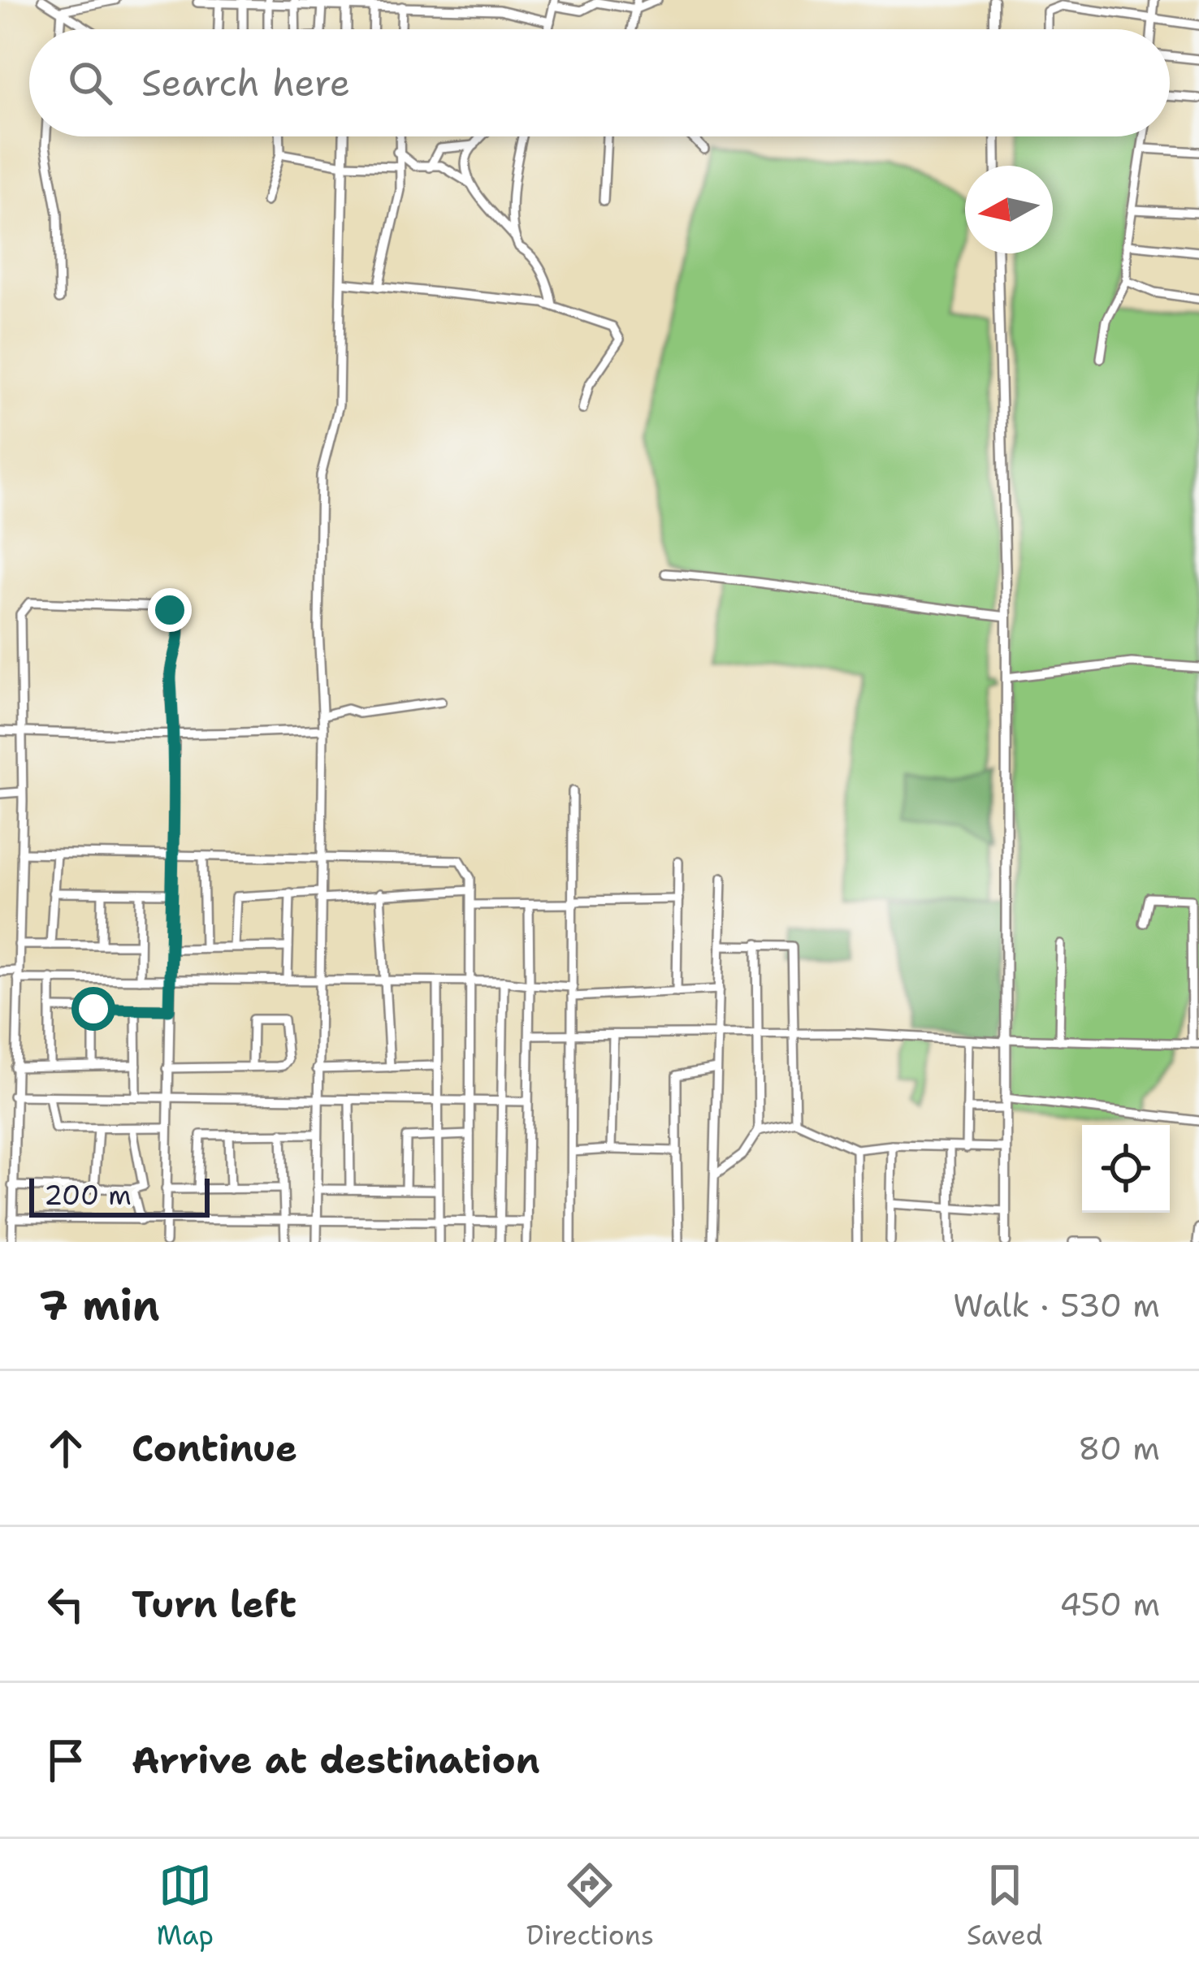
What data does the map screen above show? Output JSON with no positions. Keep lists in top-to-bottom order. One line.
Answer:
{"scale_bar":"200 m","north":"left","page":{"search":"Search here","scale":"200 m","heading":["7 min","Walk · 530 m"],"list":[["Continue","80 m"],["Turn left","450 m"],"Arrive at destination"],"nav":["Map","Directions","Saved"]}}
